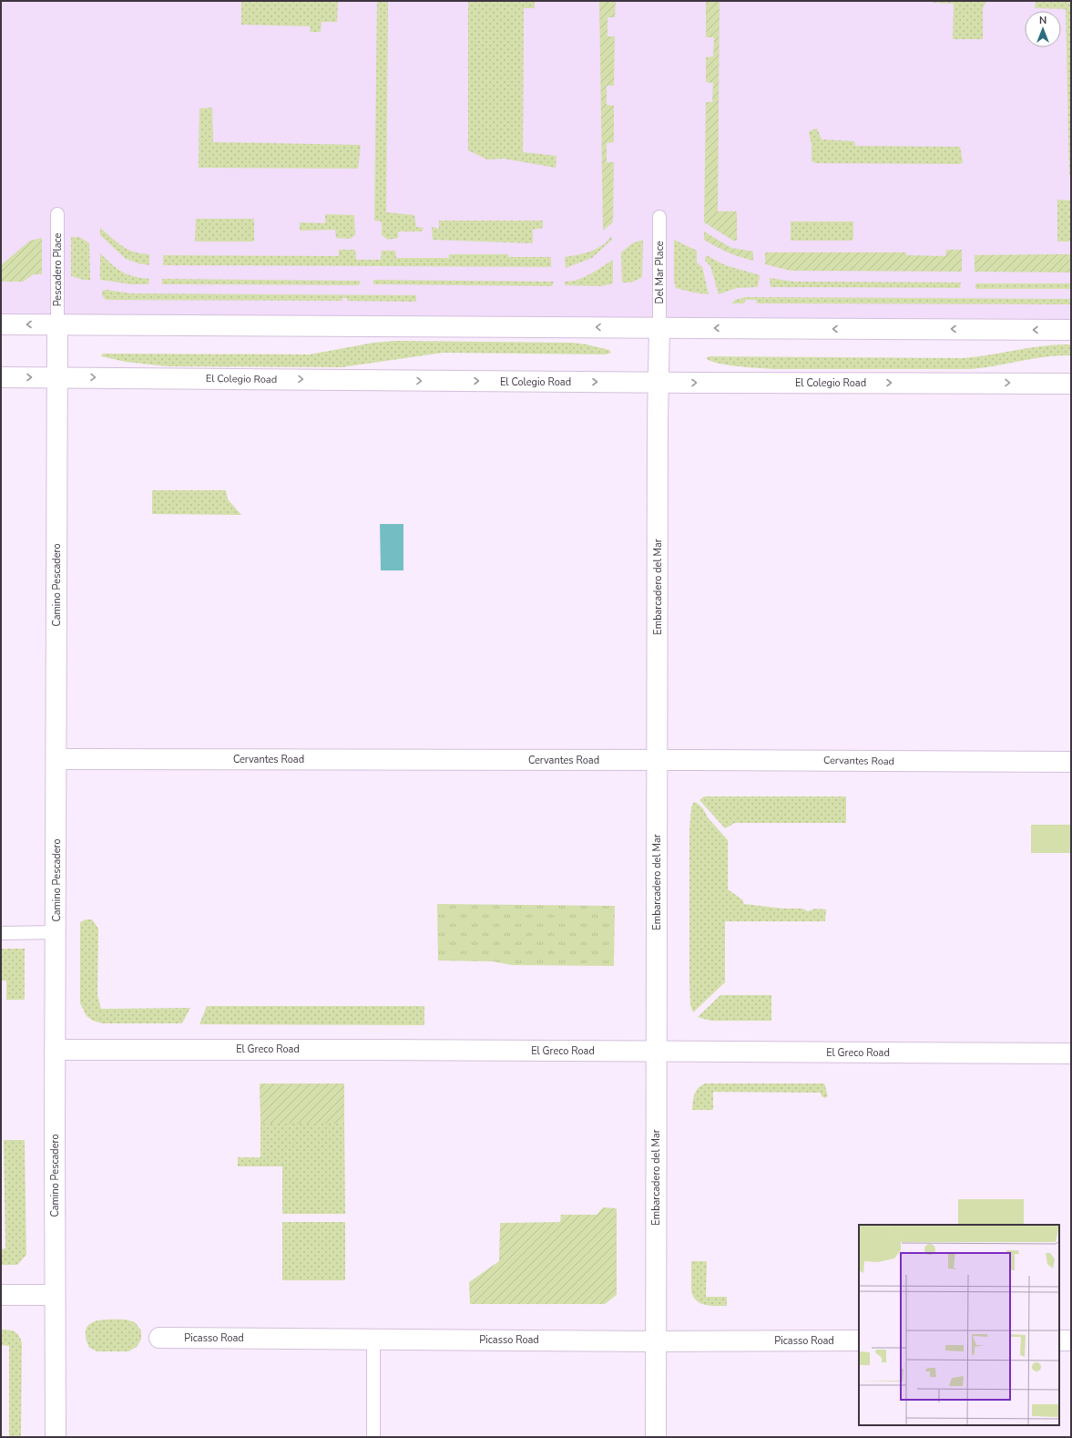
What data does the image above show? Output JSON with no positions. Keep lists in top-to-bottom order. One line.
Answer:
{"streets":{"street":["El Colegio Road","Camino Pescadero","Embarcadero del Mar","Cervantes Road","El Greco Road","Picasso Road"],"lane":["Pescadero Place","Del Mar Place"]},"crossings":[["Pescadero Place","Camino Pescadero"],["Del Mar Place","Embarcadero del Mar"],["El Colegio Road","Camino Pescadero"],["El Colegio Road","Embarcadero del Mar"],["Camino Pescadero","Cervantes Road"],["Camino Pescadero","El Greco Road"],["Embarcadero del Mar","Cervantes Road"],["Embarcadero del Mar","El Greco Road"],["Embarcadero del Mar","Picasso Road"]],"north":"top"}
